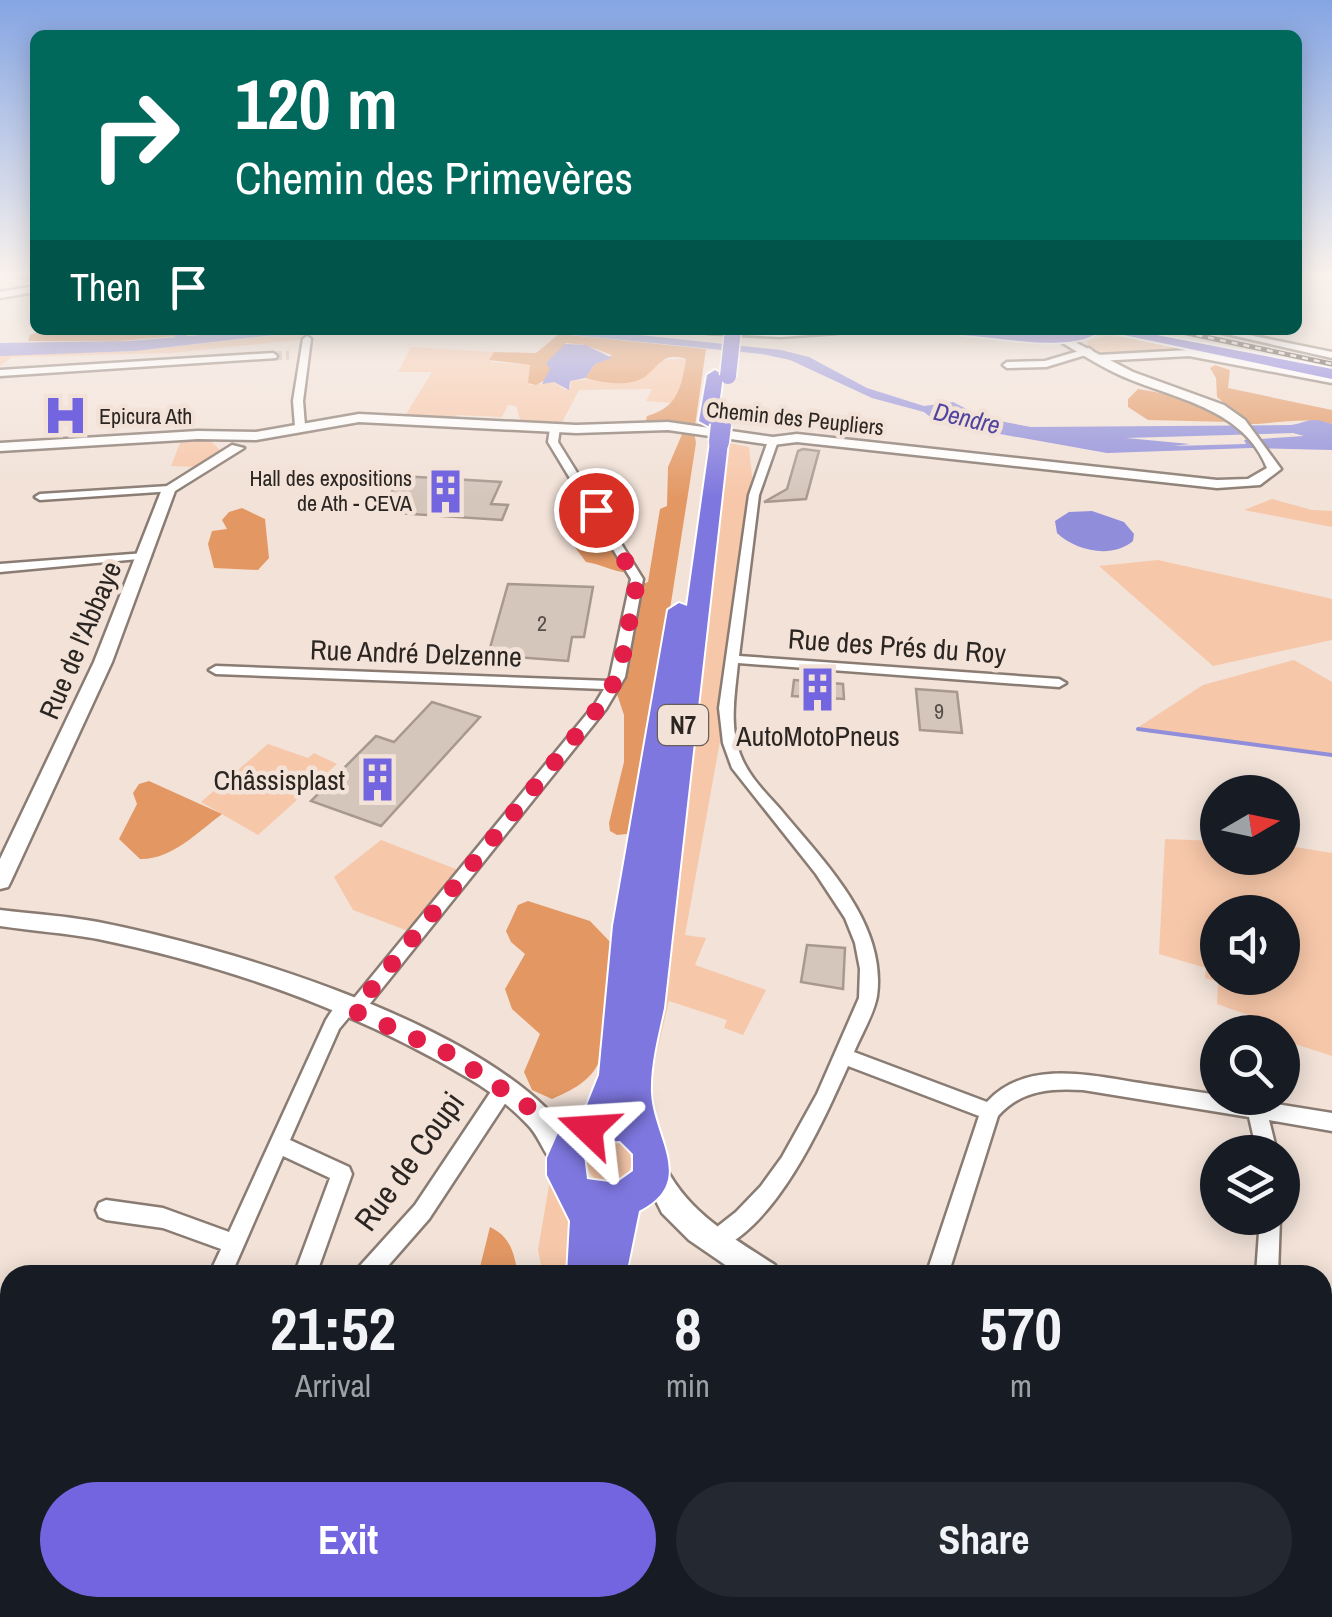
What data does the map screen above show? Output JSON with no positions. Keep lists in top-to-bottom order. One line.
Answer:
{"streets":{"highway":["N7"],"street":["Chemin des Peupliers","Rue de l'Abbaye","Rue des Prés du Roy","Rue André Delzenne","Rue de Coupi"]},"water":["Dendre"],"places":{"hospital":["Epicura Ath"],"building":["Hall des expositions de Ath - CEVA","AutoMotoPneus","Châssisplast"]},"house_numbers":["2","9"],"north":"right","page":{"turn":["120 m","Chemin des Primevères"],"then":"Then","eta":["21:52","Arrival","8","min","570","m"],"buttons":["Exit","Share"]}}
